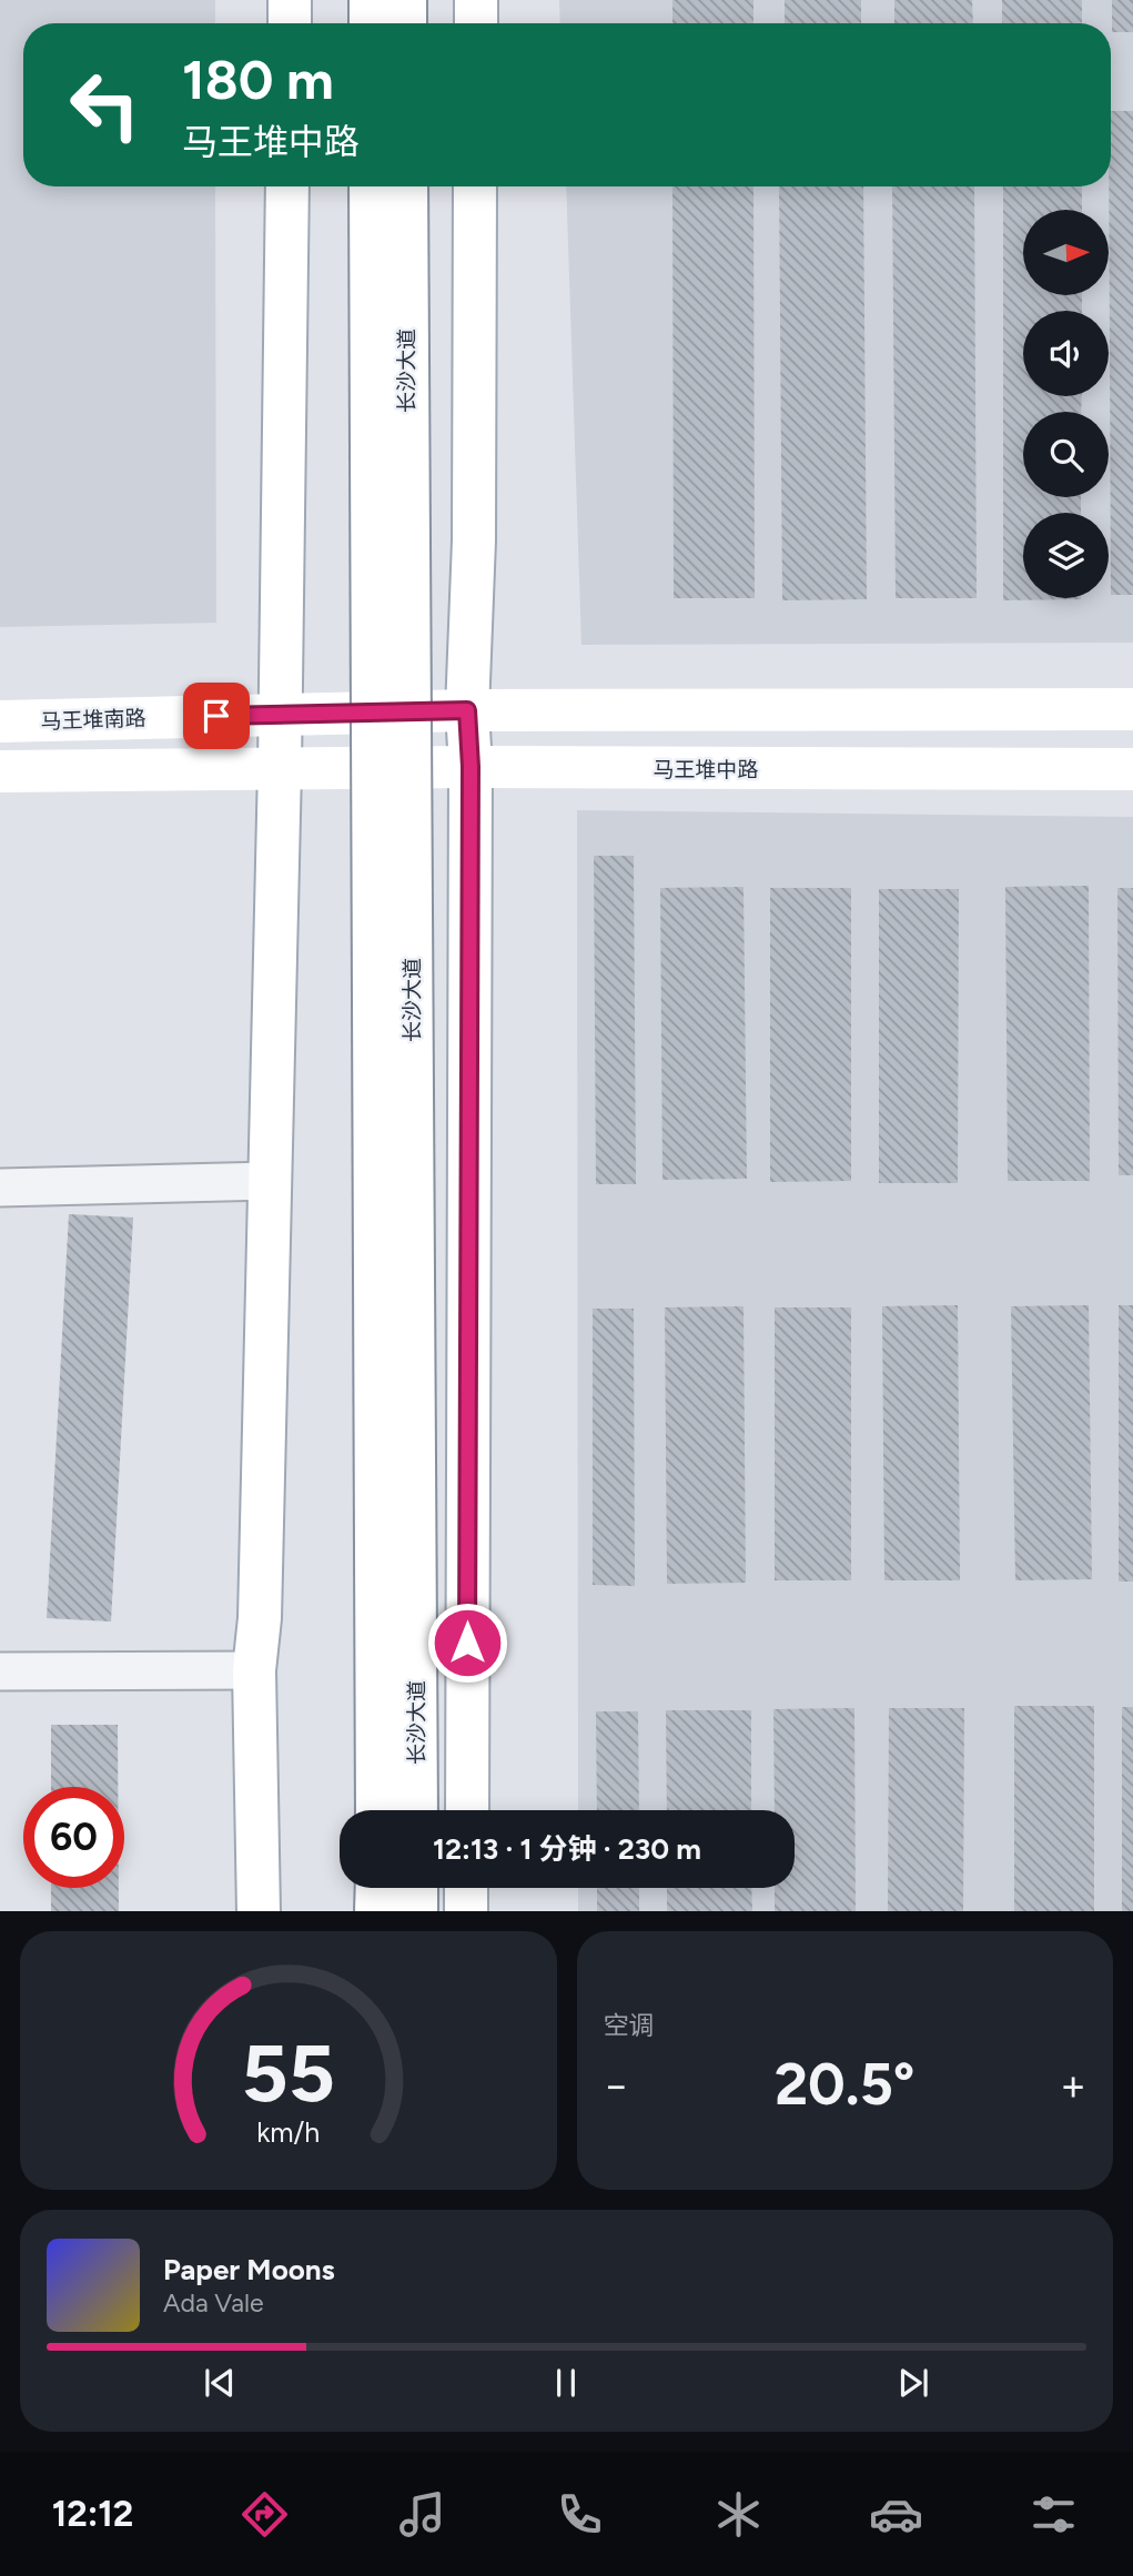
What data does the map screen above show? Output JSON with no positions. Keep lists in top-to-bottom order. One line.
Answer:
{"streets":{"main road":["长沙大道","马王堆南路","马王堆中路"]},"north":"right","page":{"turn":["180 m","马王堆中路"],"limit":"60","trip":"12:13 · 1 分钟 · 230 m","tile":"空调","heat":["−","20.5°","+"],"song":["Paper Moons","Ada Vale"],"tabs":"12:12","gauge":["55","km/h"]}}
